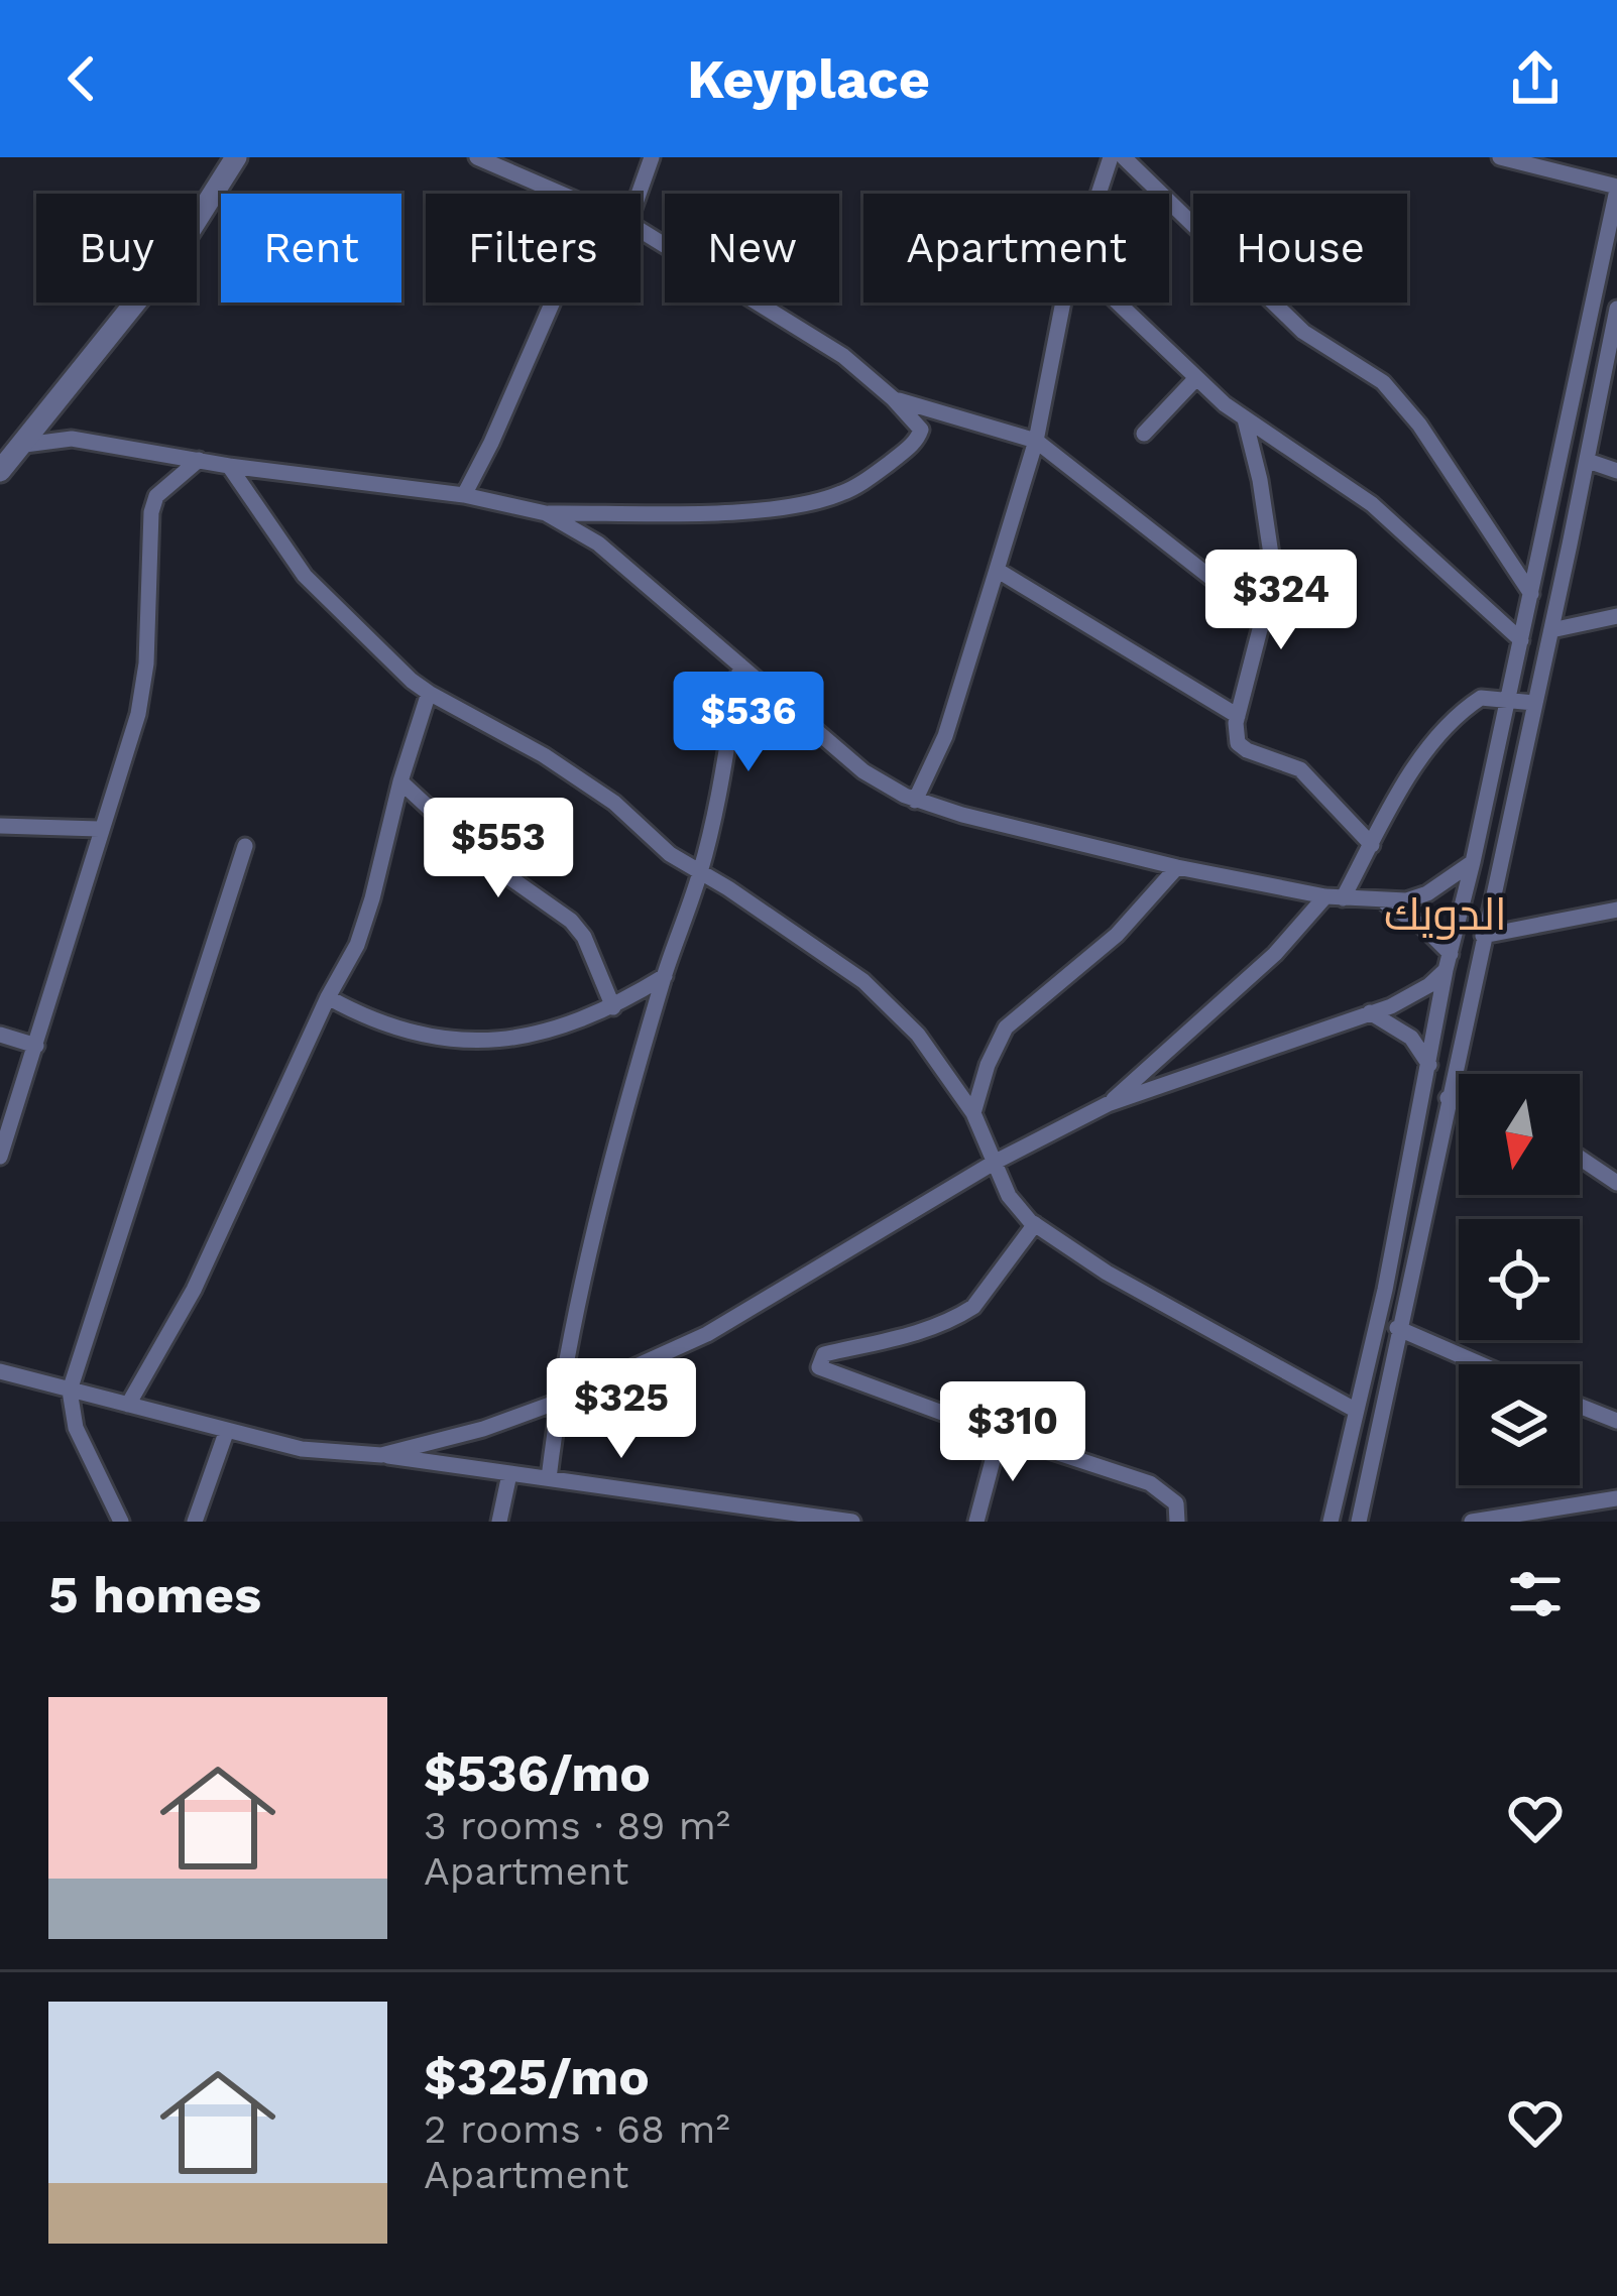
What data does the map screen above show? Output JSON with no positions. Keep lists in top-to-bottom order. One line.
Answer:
{"districts":["الدويك"],"north":"bottom","page":{"header":"Keyplace","chip":["Buy","Rent","Filters","New","Apartment","House"],"price":["$324","$536","$553","$325","$310"],"heading":"5 homes","list":[{"name":"$536/mo","note":"3 rooms · 89 m² · Apartment"},{"name":"$325/mo","note":"2 rooms · 68 m² · Apartment"}]}}
